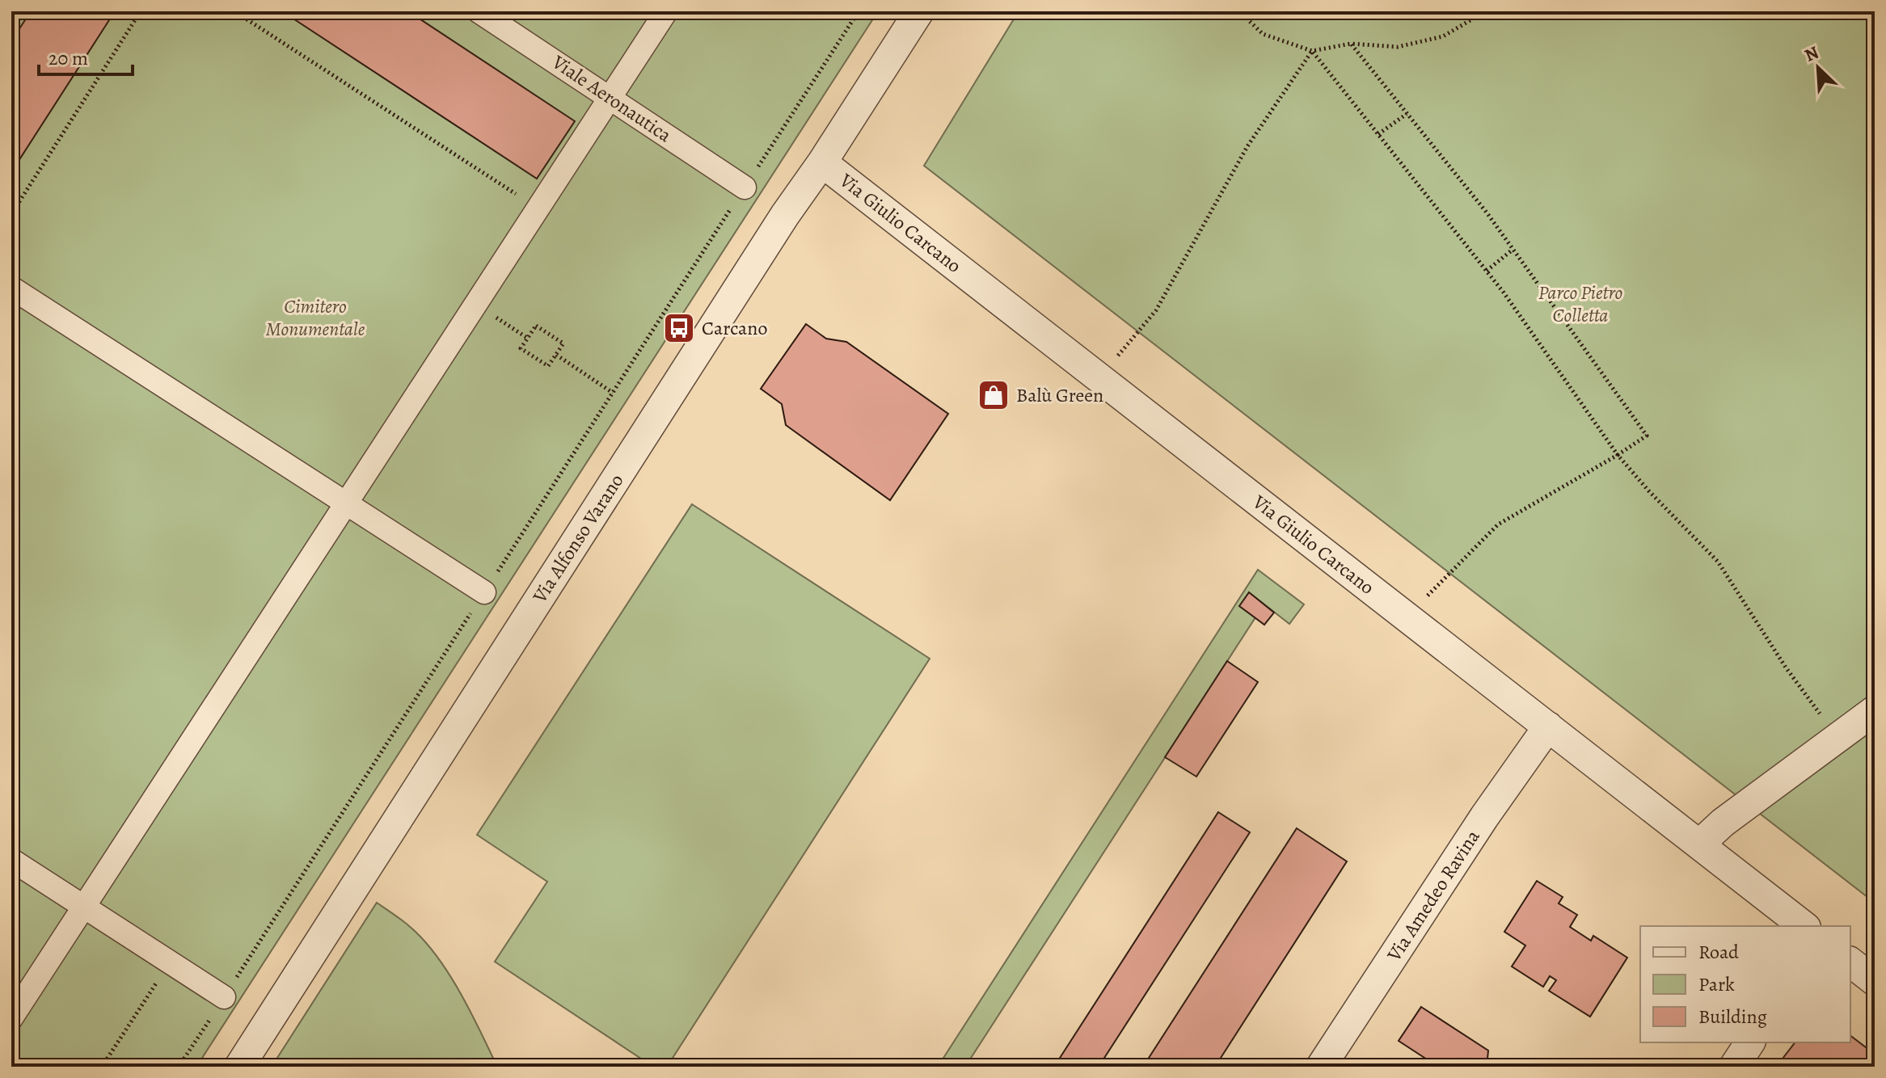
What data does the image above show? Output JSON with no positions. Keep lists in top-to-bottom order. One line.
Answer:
{"streets":{"street":["Viale Aeronautica","Via Giulio Carcano","Via Alfonso Varano","Via Amedeo Ravina"]},"crossings":[["Via Giulio Carcano","Via Alfonso Varano"],["Via Giulio Carcano","Via Amedeo Ravina"]],"parks":["Parco Pietro Colletta","Cimitero Monumentale"],"places":{"bus stop":["Carcano"],"shop":["Balù Green"]},"legend":["Road","Park","Building"],"scale_bar":"20 m","north":"top left"}
